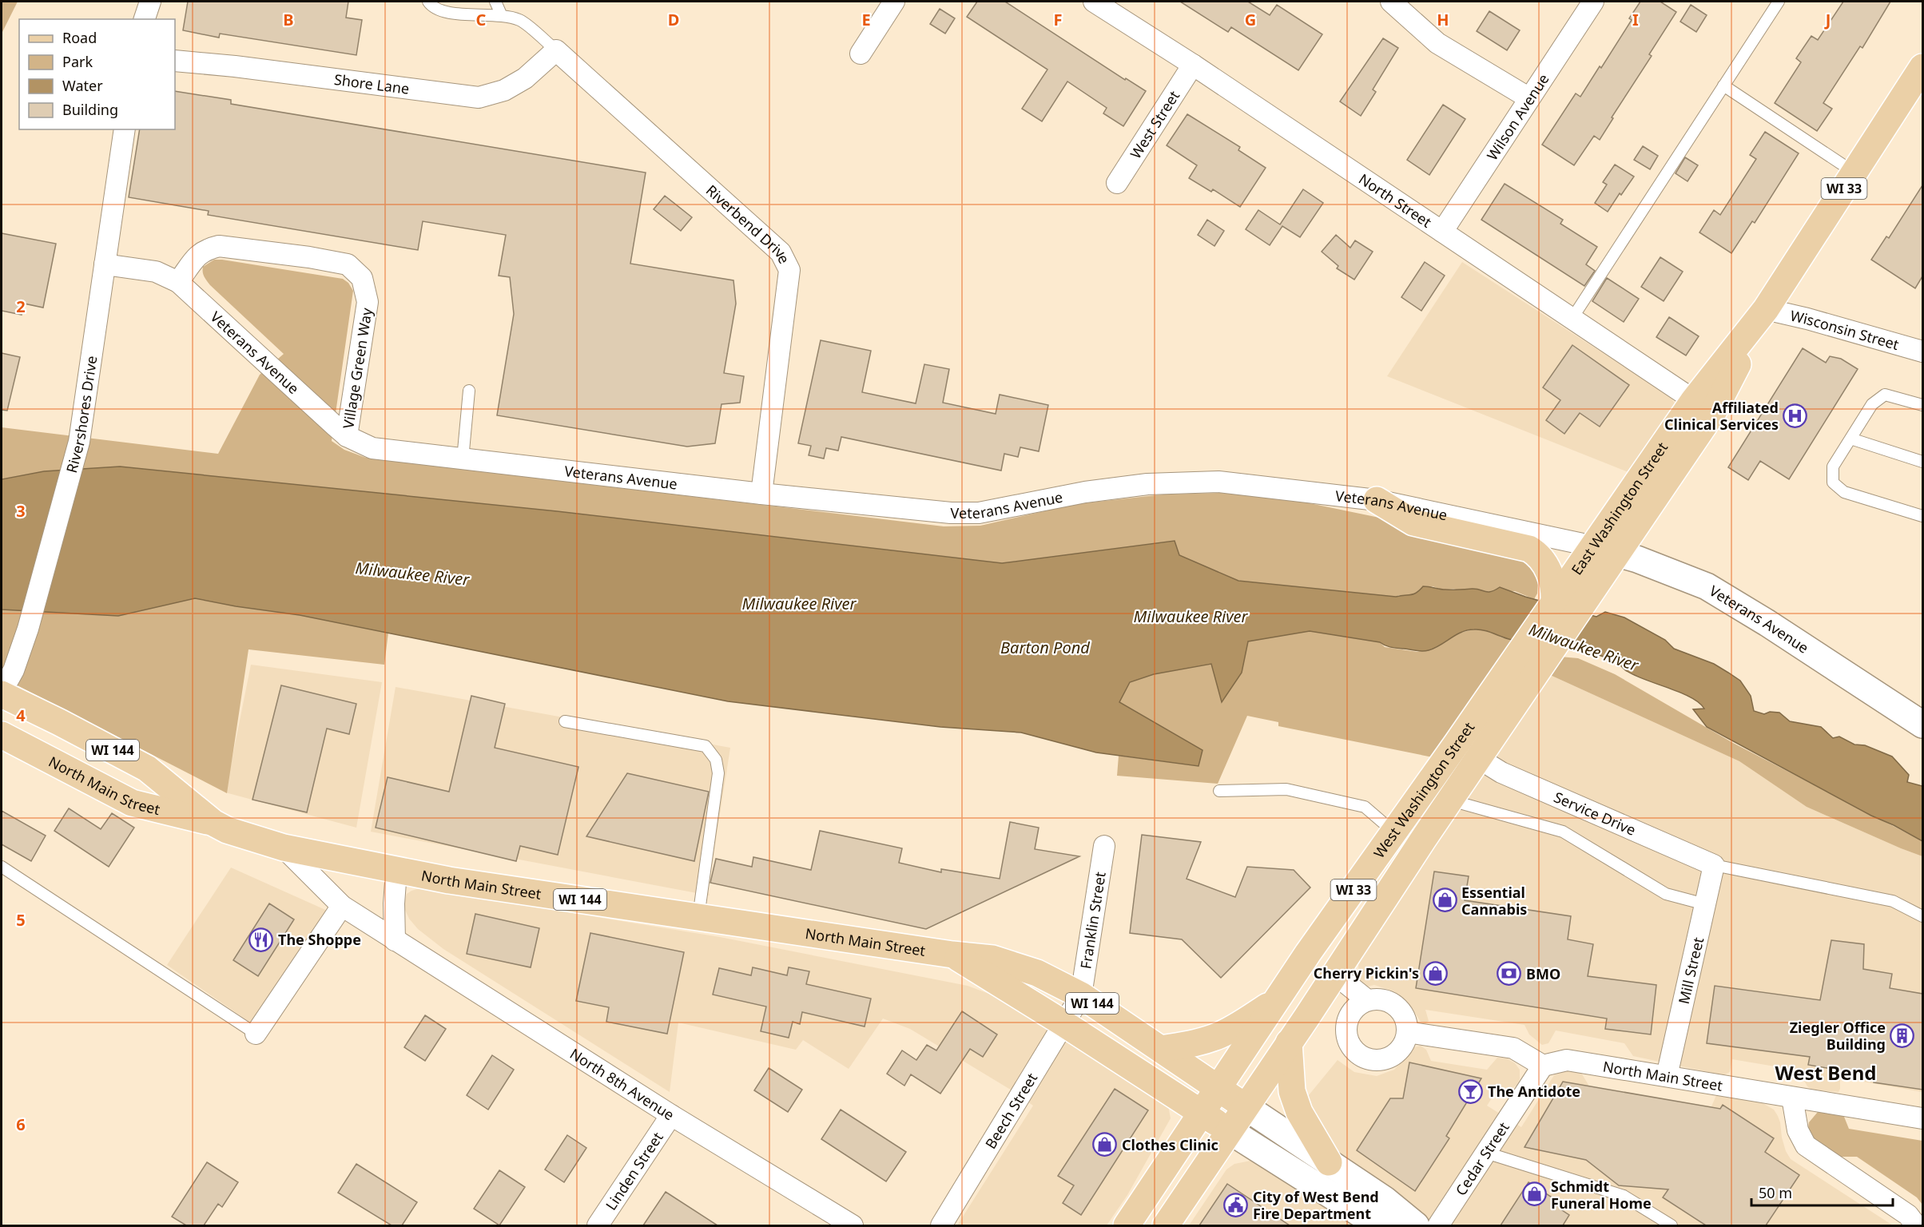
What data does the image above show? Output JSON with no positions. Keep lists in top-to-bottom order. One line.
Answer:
{"streets":{"main road":["WI 33","Veterans Avenue","East Washington Street","WI 144","North Main Street","West Washington Street"],"street":["Shore Lane","Wilson Avenue","West Street","North Street","Riverbend Drive","Wisconsin Street","Village Green Way","Rivershores Drive","Service Drive","Franklin Street","Mill Street","North 8th Avenue","Beech Street","Cedar Street","Linden Street"]},"crossings":[["Shore Lane","Riverbend Drive"],["Wilson Avenue","North Street"],["West Street","North Street"],["North Street","East Washington Street"],["Riverbend Drive","Veterans Avenue"],["Wisconsin Street","East Washington Street"],["Veterans Avenue","Village Green Way"],["Veterans Avenue","Rivershores Drive"],["Veterans Avenue","East Washington Street"],["Rivershores Drive","North Main Street"],["East Washington Street","West Washington Street"],["North Main Street","West Washington Street"],["North Main Street","Franklin Street"],["North Main Street","Mill Street"],["North Main Street","North 8th Avenue"],["North Main Street","Beech Street"],["North Main Street","Cedar Street"],["West Washington Street","Service Drive"],["Service Drive","Mill Street"],["Franklin Street","Beech Street"],["North 8th Avenue","Linden Street"]],"districts":["West Bend"],"water":["Milwaukee River","Barton Pond"],"places":{"hospital":["Affiliated Clinical Services"],"shop":["Essential Cannabis","Cherry Pickin's","Clothes Clinic","Schmidt Funeral Home"],"restaurant":["The Shoppe"],"bank":["BMO"],"building":["Ziegler Office Building"],"bar":["The Antidote"],"public building":["City of West Bend Fire Department"]},"legend":["Road","Park","Water","Building"],"scale_bar":"50 m","grid":{"columns":["B","C","D","E","F","G","H","I","J"],"rows":["2","3","4","5","6"]}}
